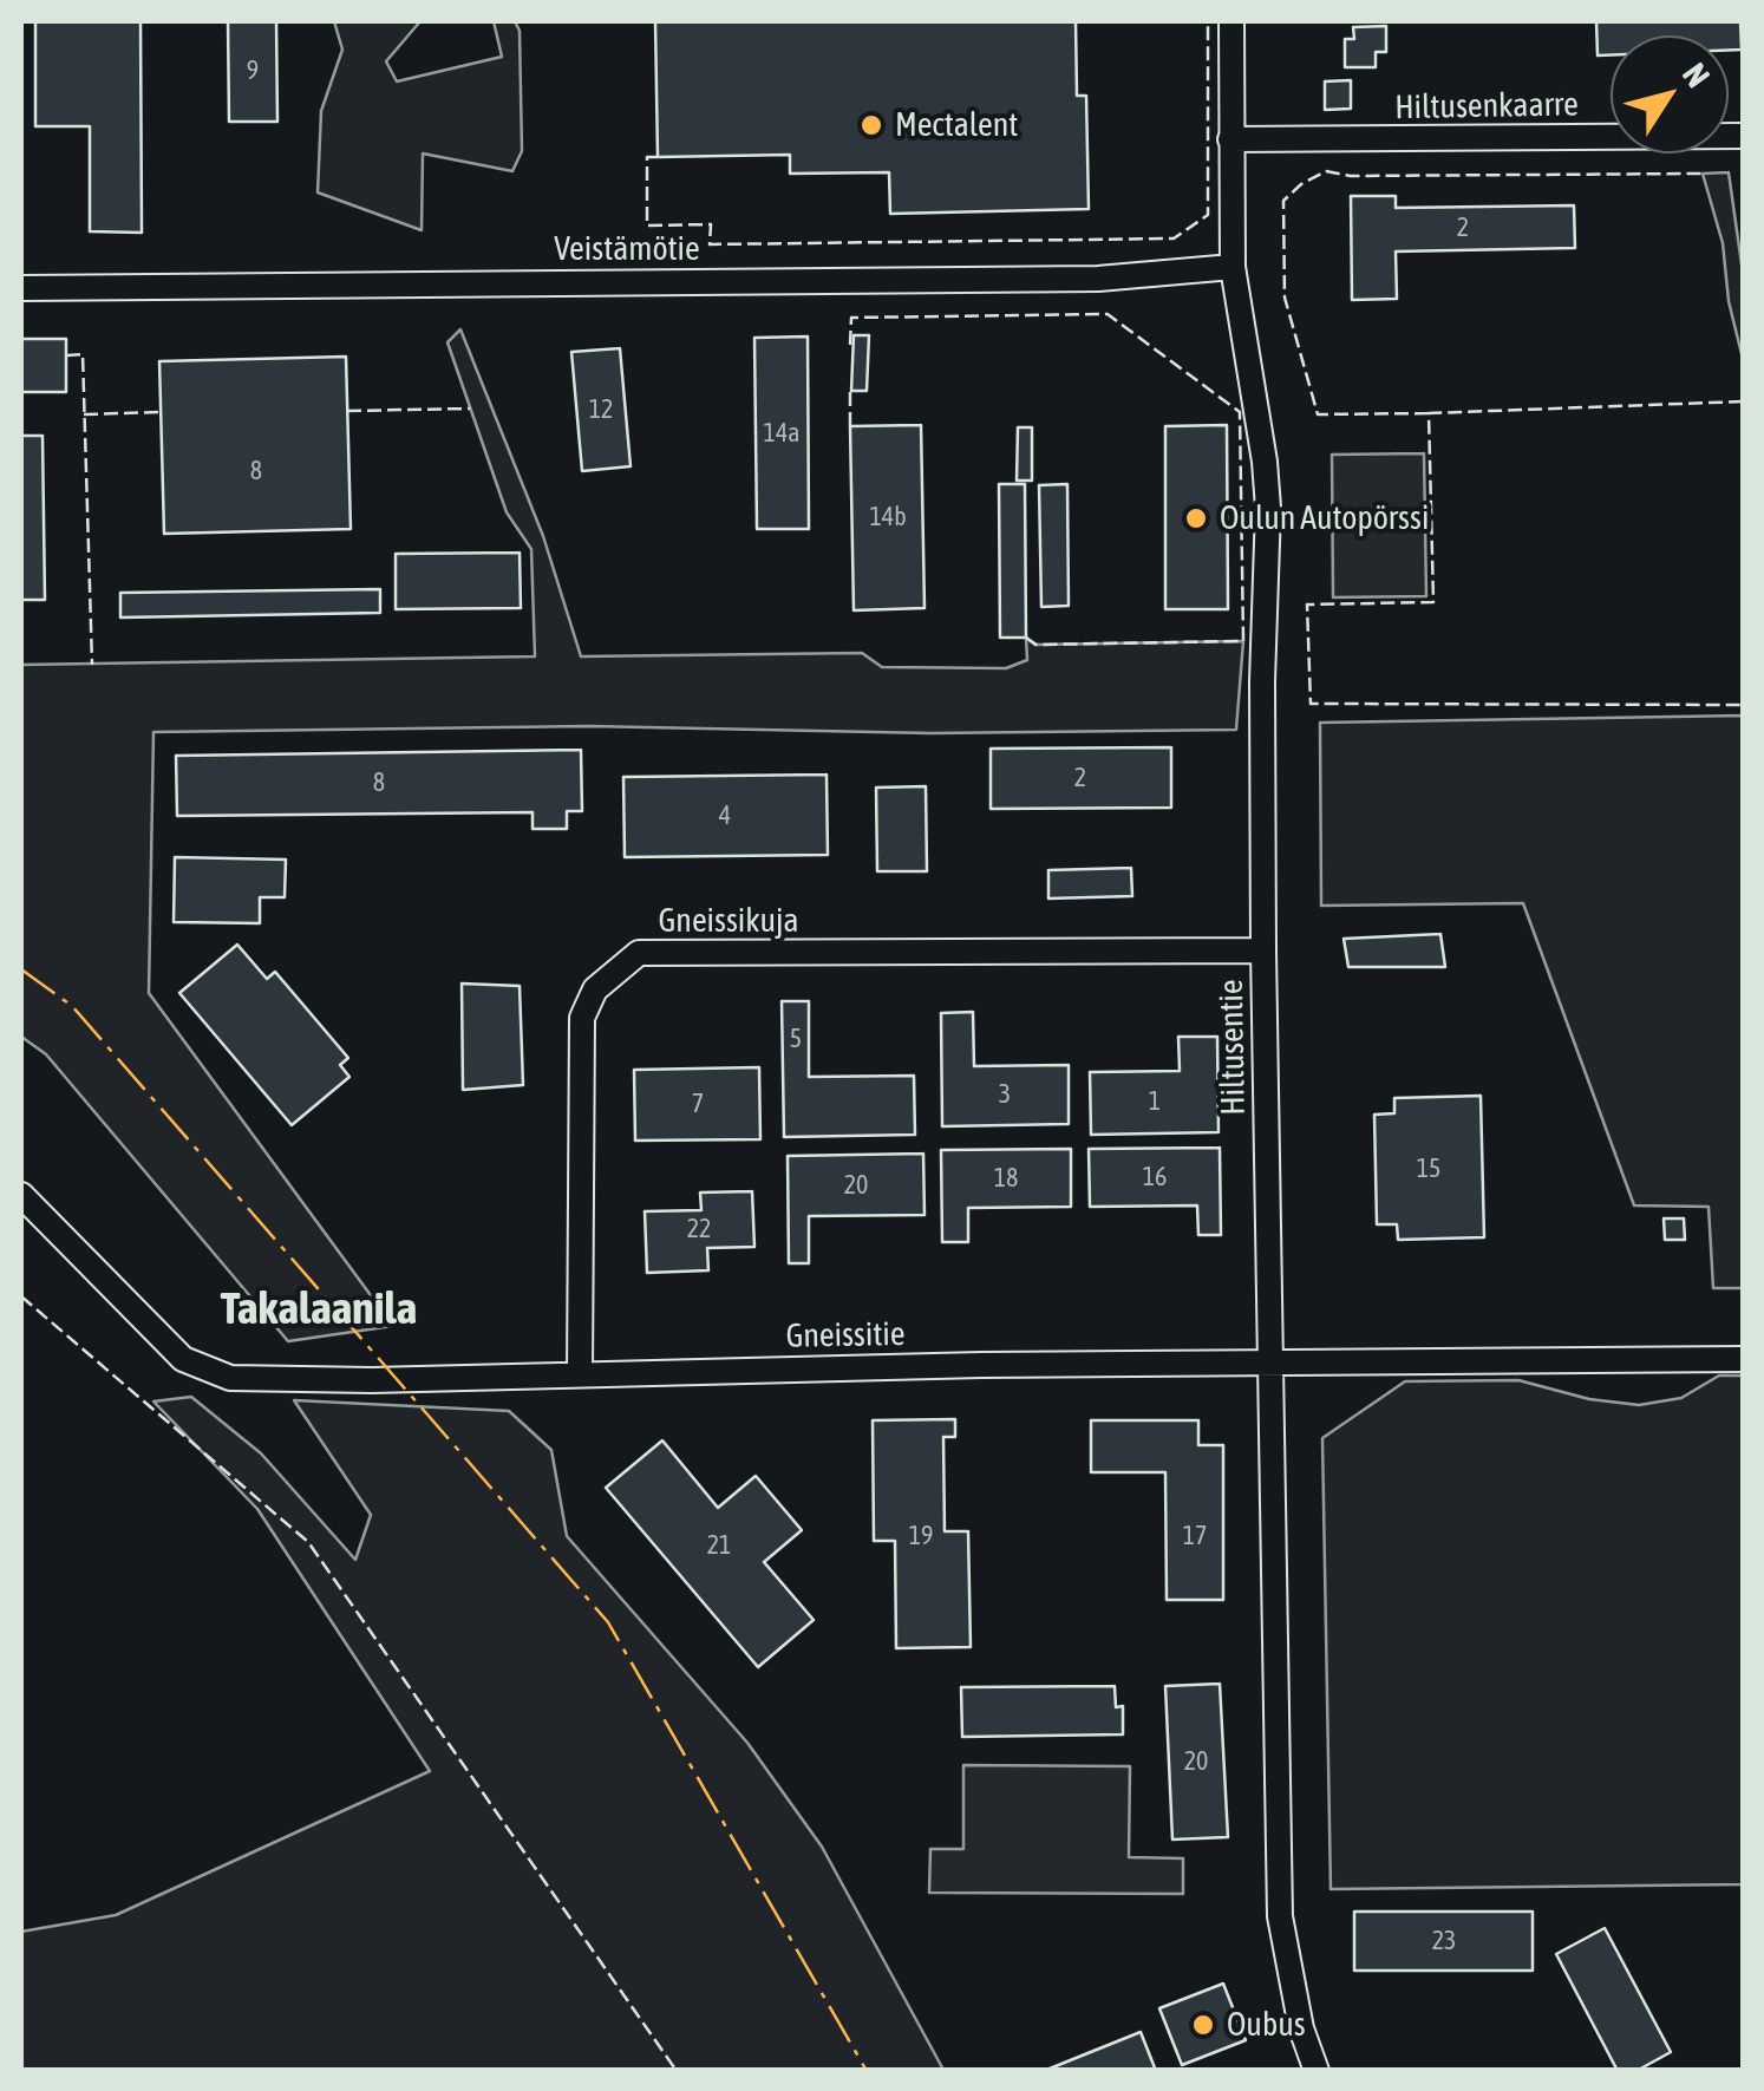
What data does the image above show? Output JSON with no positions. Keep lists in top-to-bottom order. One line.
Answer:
{"streets":{"street":["Hiltusenkaarre","Veistämötie","Gneissikuja","Hiltusentie","Gneissitie"]},"crossings":[["Hiltusenkaarre","Hiltusentie"],["Veistämötie","Hiltusentie"],["Gneissikuja","Hiltusentie"],["Gneissikuja","Gneissitie"],["Hiltusentie","Gneissitie"]],"districts":["Takalaanila"],"places":["Mectalent","Oulun Autopörssi","Oubus"],"house_numbers":["9","2","12","14a","8","14b","2","8","4","5","3","1","7","15","16","18","20","22","19","17","21","20","23"],"north":"top right"}
